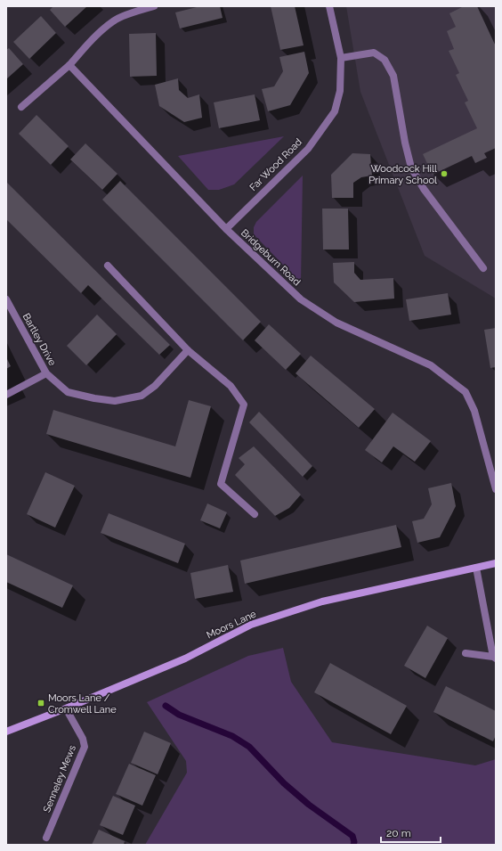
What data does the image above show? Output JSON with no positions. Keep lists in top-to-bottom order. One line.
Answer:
{"streets":{"street":["Far Wood Road","Bridgeburn Road","Bartley Drive","Moors Lane","Senneley Mews"]},"crossings":[["Far Wood Road","Bridgeburn Road"],["Moors Lane","Senneley Mews"]],"places":{"other":["Woodcock Hill Primary School"],"transit":["Moors Lane / Cromwell Lane"]},"scale_bar":"20 m"}
